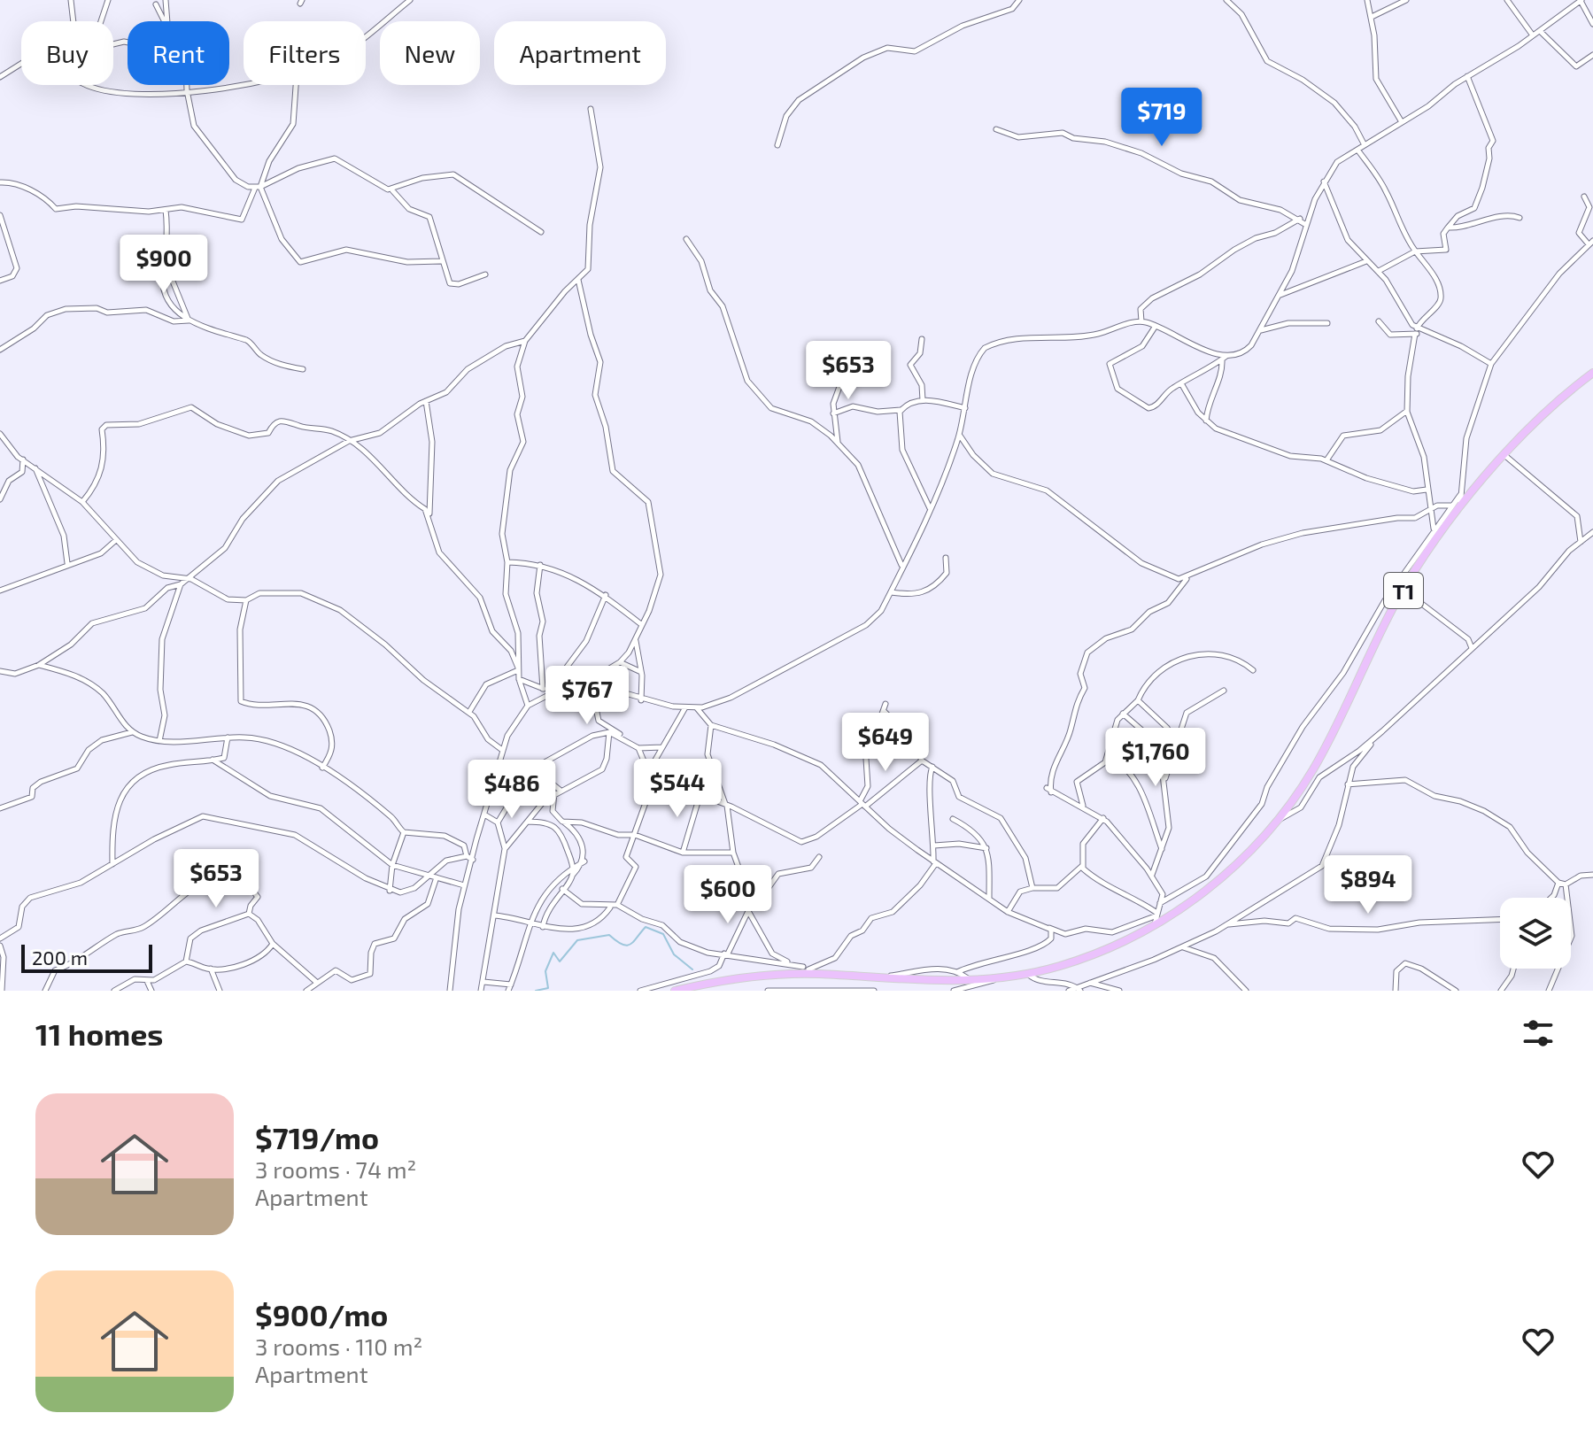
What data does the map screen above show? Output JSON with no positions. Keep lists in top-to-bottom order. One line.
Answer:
{"streets":{"highway":["T1"]},"scale_bar":"200 m","page":{"chip":["Buy","Rent","Filters","New","Apartment"],"price":["$719","$900","$653","$767","$649","$1,760","$544","$486","$653","$894","$600"],"scale":"200 m","heading":"11 homes","list":[{"name":"$719/mo","note":"3 rooms · 74 m² · Apartment"},{"name":"$900/mo","note":"3 rooms · 110 m² · Apartment"}]}}
